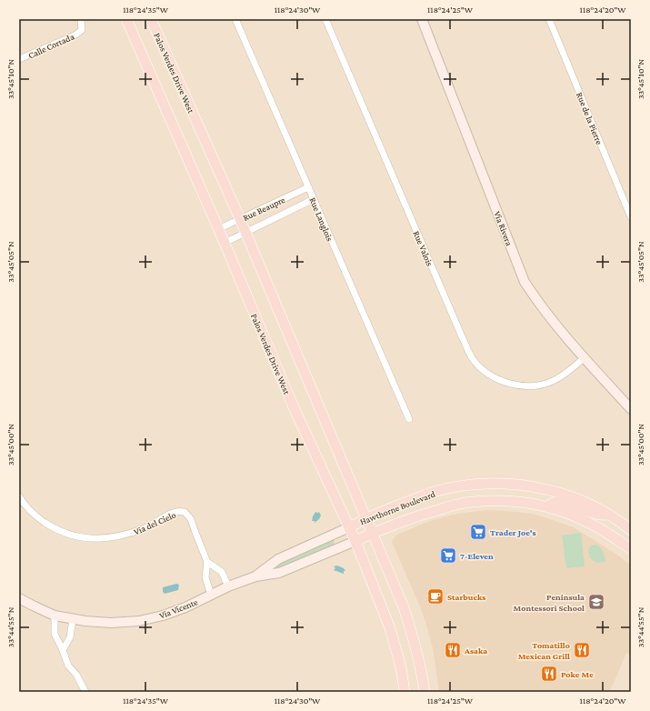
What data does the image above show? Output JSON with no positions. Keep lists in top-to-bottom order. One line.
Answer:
{"streets":{"main road":["Palos Verdes Drive West","Hawthorne Boulevard"],"street":["Calle Cortada","Rue de la Pierre","Rue Beaupre","Rue Langlois","Via Rivera","Rue Valois","Via del Cielo","Via Vicente"]},"crossings":[["Palos Verdes Drive West","Rue Beaupre"],["Palos Verdes Drive West","Hawthorne Boulevard"],["Palos Verdes Drive West","Via Vicente"],["Rue Beaupre","Rue Langlois"],["Via Rivera","Rue Valois"],["Hawthorne Boulevard","Via Vicente"],["Via del Cielo","Via Vicente"]],"places":{"supermarket":["Trader Joe's","7-Eleven"],"cafe":["Starbucks"],"school or university":["Peninsula Montessori School"],"restaurant":["Asaka","Tomatillo Mexican Grill","Poke Me"]},"coordinates":["118°24'35\"W","118°24'30\"W","118°24'25\"W","118°24'20\"W","33°45'10\"N","33°45'05\"N","33°45'00\"N","33°44'55\"N"]}
